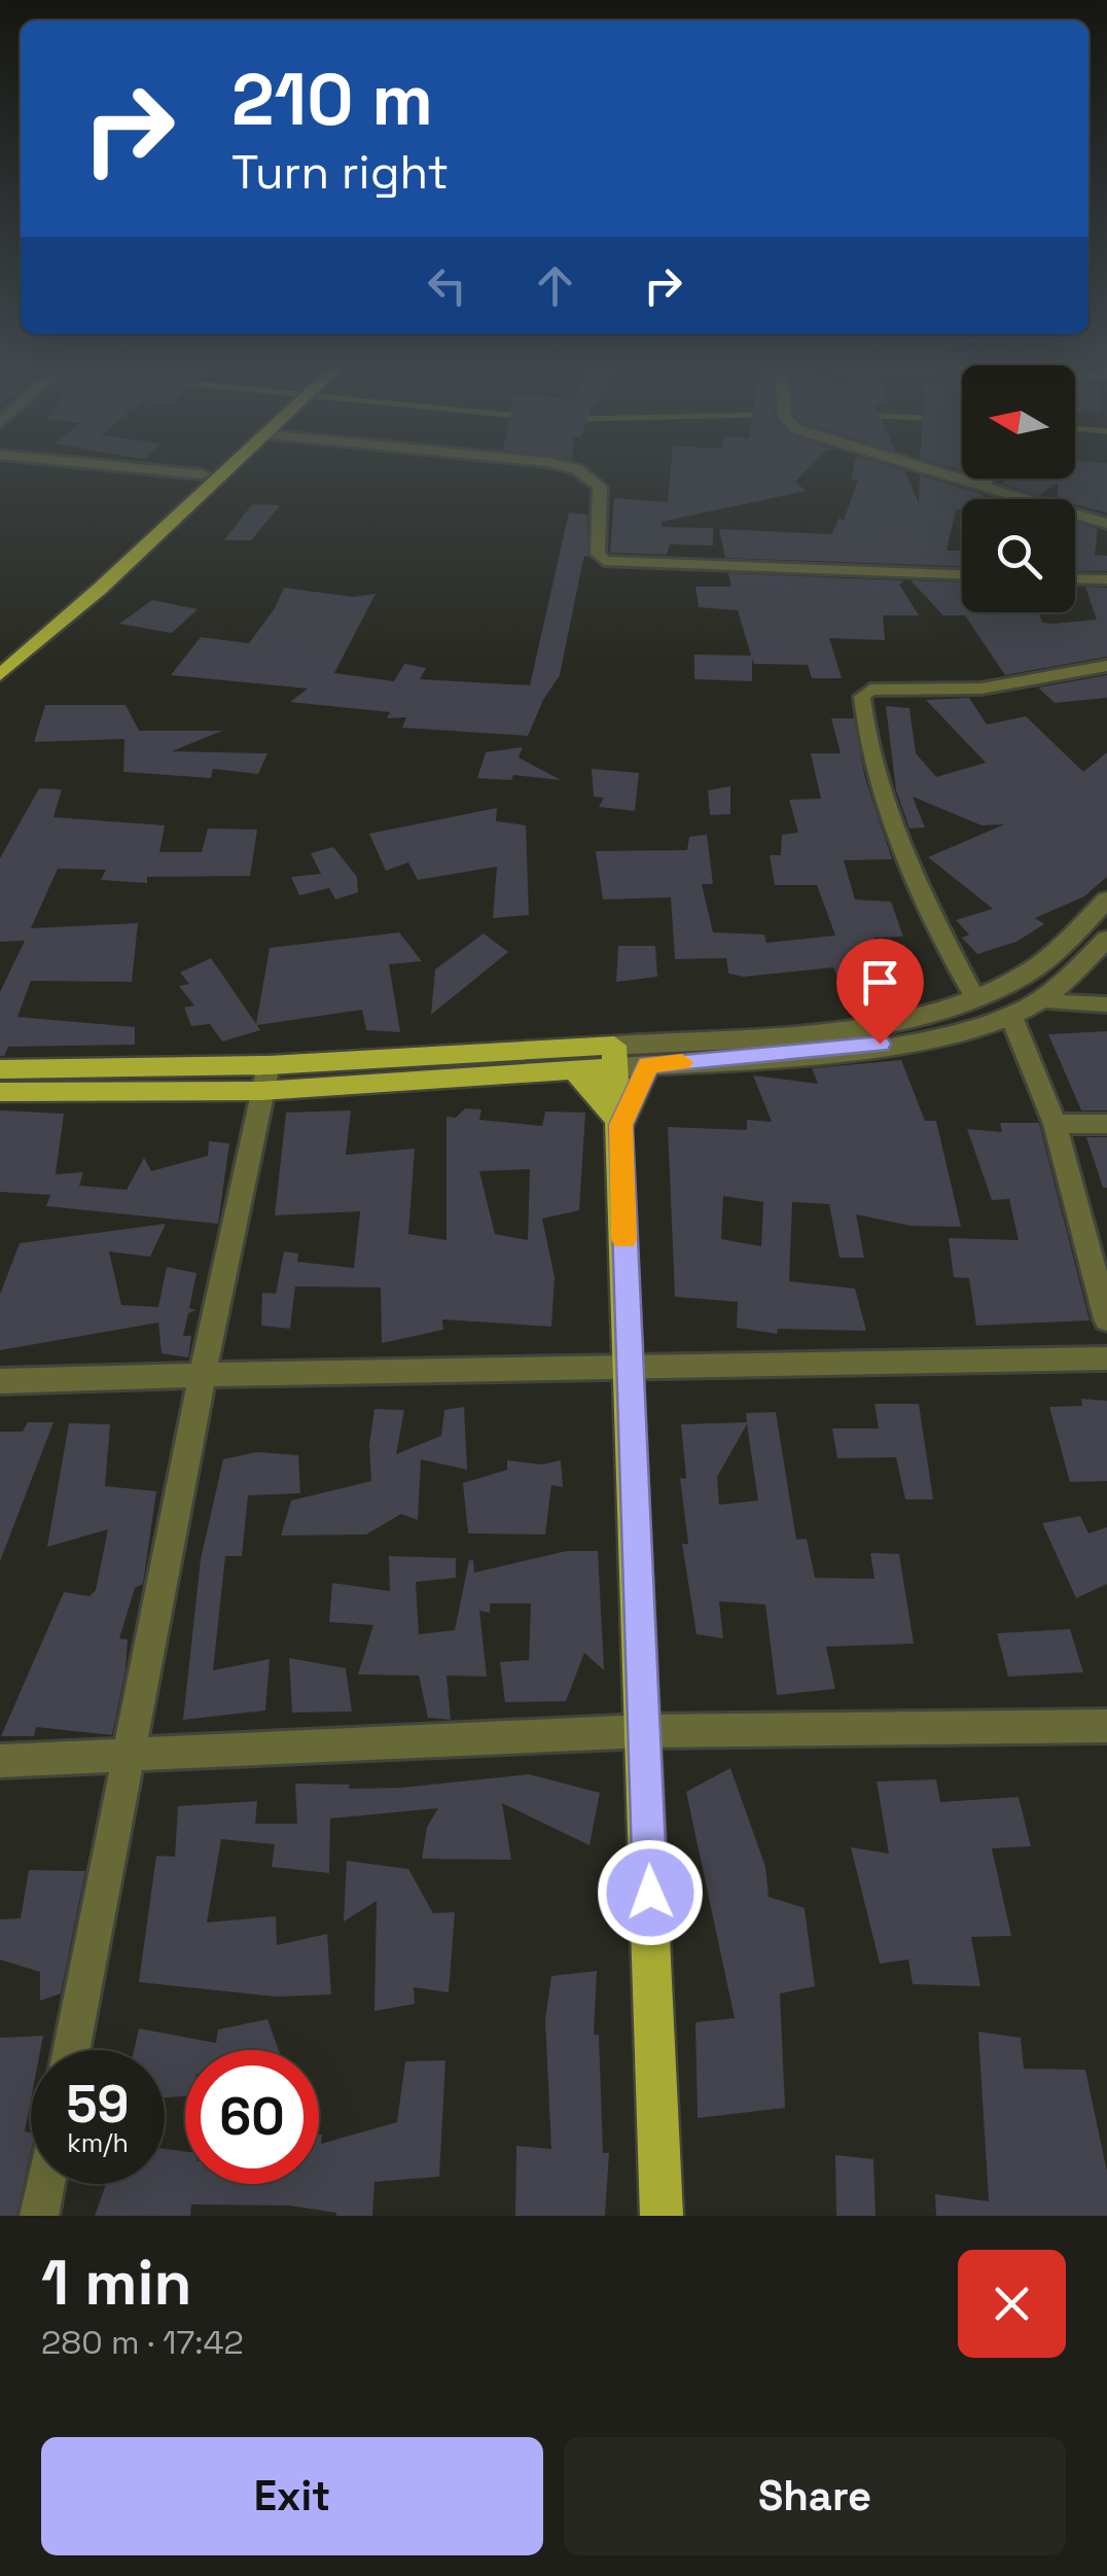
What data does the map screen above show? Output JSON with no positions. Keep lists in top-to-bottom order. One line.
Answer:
{"north":"left","page":{"turn":["210 m","Turn right"],"speed":"59 km/h","limit":"60","heading":["1 min","280 m · 17:42"],"buttons":["Exit","Share"]}}
